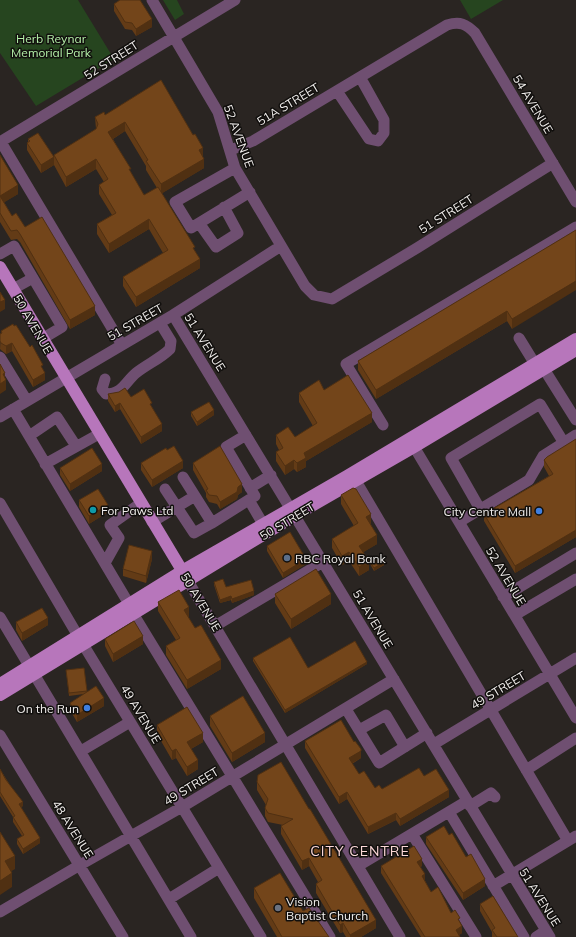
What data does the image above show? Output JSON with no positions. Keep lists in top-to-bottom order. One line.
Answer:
{"streets":{"main road":["50 AVENUE","50 STREET"],"street":["52 STREET","51A STREET","54 AVENUE","52 AVENUE","51 STREET","51 AVENUE","49 STREET","49 AVENUE","48 AVENUE"]},"crossings":[["52 STREET","52 AVENUE"],["51A STREET","54 AVENUE"],["51A STREET","52 AVENUE"],["54 AVENUE","51 STREET"],["52 AVENUE","51 STREET"],["52 AVENUE","50 STREET"],["52 AVENUE","49 STREET"],["51 STREET","50 AVENUE"],["51 STREET","51 AVENUE"],["50 AVENUE","50 STREET"],["50 AVENUE","49 STREET"],["51 AVENUE","50 STREET"],["51 AVENUE","49 STREET"],["50 STREET","49 AVENUE"],["49 STREET","49 AVENUE"],["49 STREET","48 AVENUE"]],"districts":["CITY CENTRE"],"parks":["Herb Reynar Memorial Park"],"places":["For Paws Ltd","City Centre Mall","RBC Royal Bank","On the Run","Vision Baptist Church"]}
